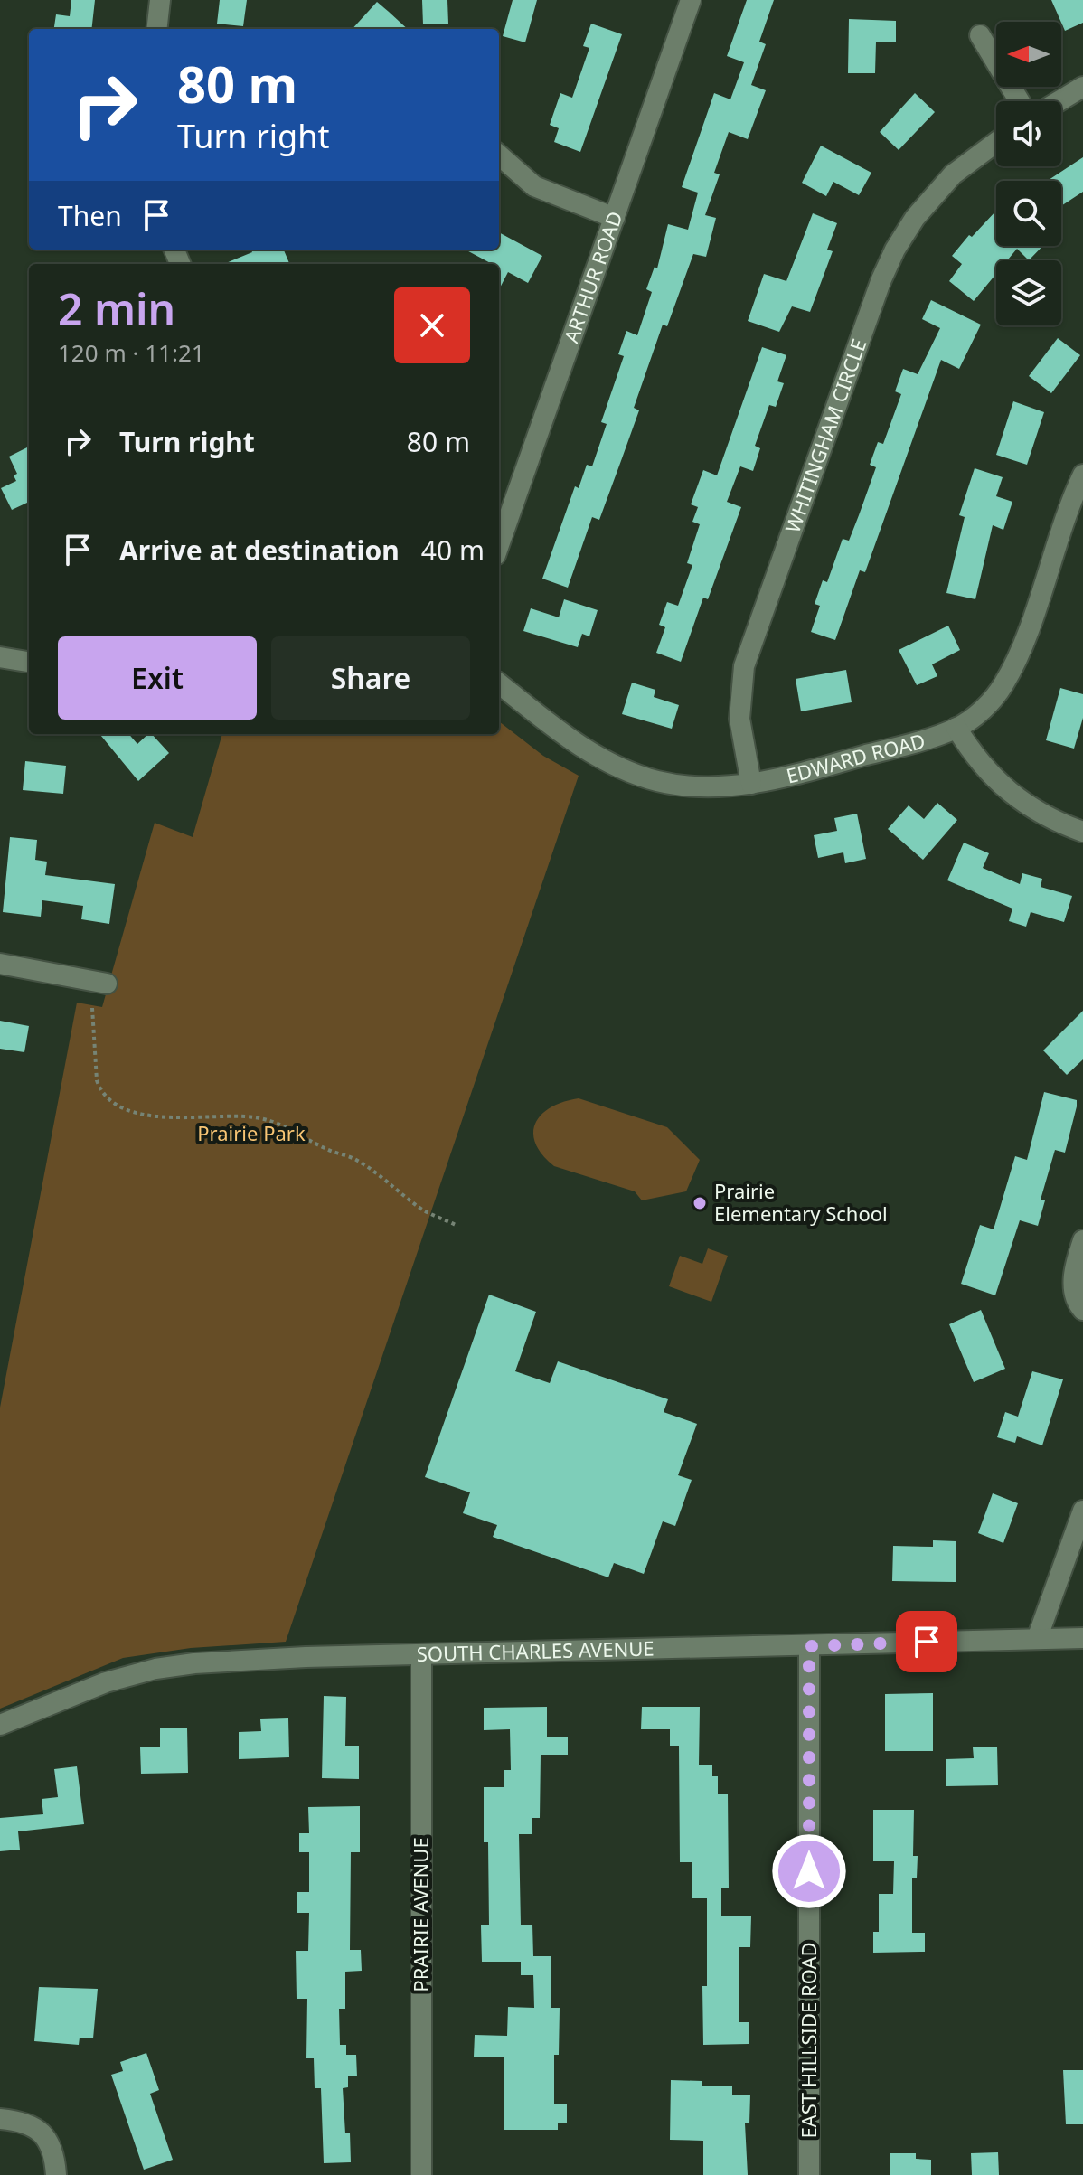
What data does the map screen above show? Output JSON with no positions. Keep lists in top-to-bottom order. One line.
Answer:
{"streets":{"street":["ARTHUR ROAD","WHITINGHAM CIRCLE","EDWARD ROAD","SOUTH CHARLES AVENUE","PRAIRIE AVENUE","EAST HILLSIDE ROAD"]},"crossings":[["WHITINGHAM CIRCLE","EDWARD ROAD"],["SOUTH CHARLES AVENUE","PRAIRIE AVENUE"],["SOUTH CHARLES AVENUE","EAST HILLSIDE ROAD"]],"parks":["Prairie Park"],"places":["Prairie Elementary School"],"north":"left","page":{"turn":["80 m","Turn right"],"then":"Then","heading":["2 min","120 m · 11:21"],"list":[{"name":"Turn right","value":"80 m"},{"name":"Arrive at destination","value":"40 m"}],"buttons":["Exit","Share"]}}
